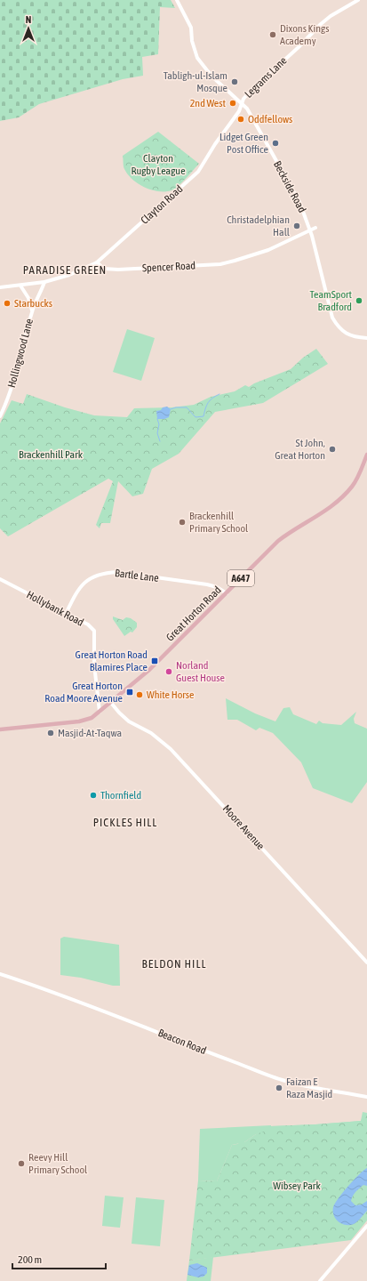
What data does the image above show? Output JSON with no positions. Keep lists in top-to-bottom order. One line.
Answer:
{"streets":{"main road":["A647","Great Horton Road"],"street":["Legrams Lane","Beckside Road","Clayton Road","Spencer Road","Hollingwood Lane","Bartle Lane","Hollybank Road","Moore Avenue","Beacon Road"]},"crossings":[["Legrams Lane","Beckside Road"],["Legrams Lane","Clayton Road"],["Beckside Road","Clayton Road"],["Beckside Road","Spencer Road"],["Clayton Road","Spencer Road"],["Bartle Lane","Hollybank Road"],["Bartle Lane","Great Horton Road"],["Hollybank Road","Great Horton Road"],["Great Horton Road","Moore Avenue"]],"districts":["PARADISE GREEN","PICKLES HILL","BELDON HILL"],"parks":["Clayton Rugby League","Brackenhill Park","Wibsey Park"],"places":{"other":["Dixons Kings Academy","Tabligh-ul-Islam Mosque","2nd West","Oddfellows","Lidget Green Post Office","Christadelphian Hall","TeamSport Bradford","Starbucks","St John, Great Horton","Brackenhill Primary School","Norland Guest House","White Horse","Masjid-At-Taqwa","Thornfield","Faizan E Raza Masjid","Reevy Hill Primary School"],"transit":["Great Horton Road Blamires Place","Great Horton Road Moore Avenue"]},"scale_bar":"200 m","north":"top"}
